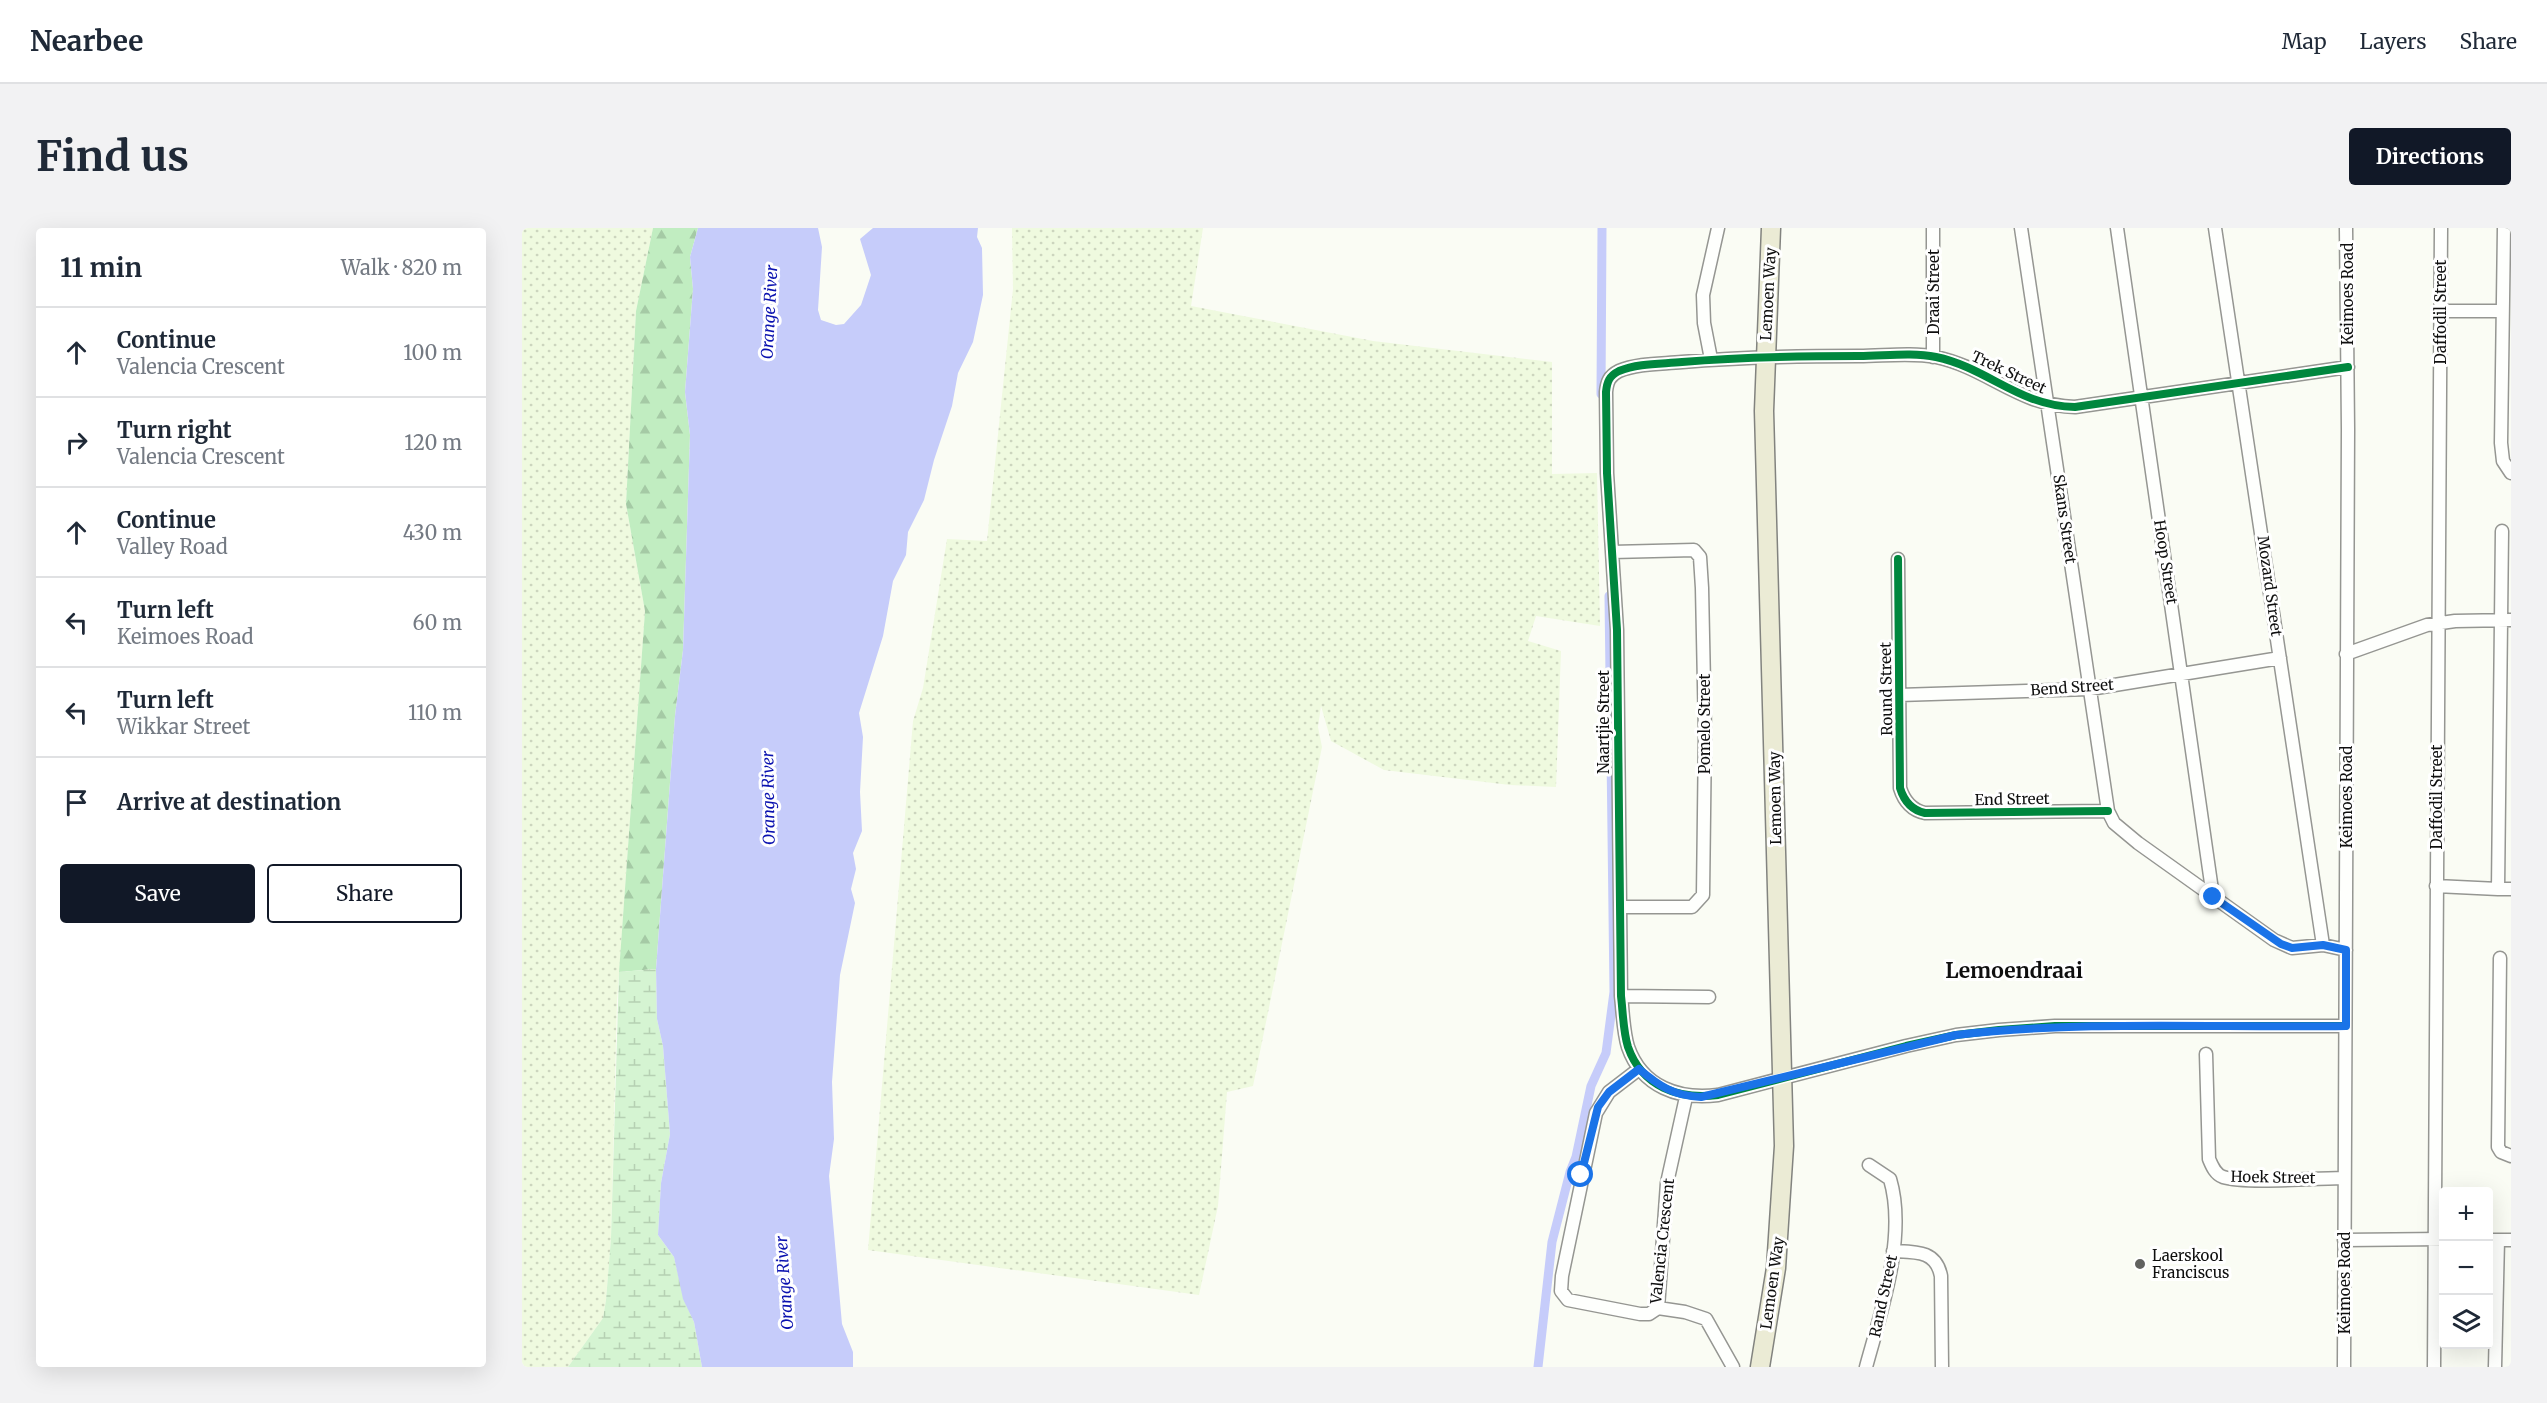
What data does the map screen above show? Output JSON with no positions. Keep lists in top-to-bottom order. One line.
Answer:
{"streets":{"highway":["Lemoen Way"],"street":["Draai Street","Keimoes Road","Daffodil Street","Trek Street","Skans Street","Hoop Street","Mozard Street","Bend Street","Round Street","Naartjie Street","Pomelo Street","End Street","Hoek Street","Valencia Crescent","Rand Street"]},"crossings":[["Draai Street","Trek Street"],["Lemoen Way","Trek Street"],["Keimoes Road","Trek Street"],["Keimoes Road","Hoek Street"],["Trek Street","Skans Street"],["Trek Street","Hoop Street"],["Trek Street","Mozard Street"],["Trek Street","Naartjie Street"],["Skans Street","Bend Street"],["Skans Street","End Street"],["Hoop Street","Bend Street"],["Mozard Street","Bend Street"],["Bend Street","Round Street"],["Round Street","End Street"],["Naartjie Street","Pomelo Street"],["Naartjie Street","Valencia Crescent"]],"districts":["Lemoendraai"],"water":["Orange River"],"places":["Laerskool Franciscus"],"page":{"header":"Nearbee","nav":["Map","Layers","Share"],"buttons":["Directions",["Save","Share"]],"title":"Find us","heading":["11 min","Walk · 820 m"],"list":[["Continue","Valencia Crescent","100 m"],["Turn right","Valencia Crescent","120 m"],["Continue","Valley Road","430 m"],["Turn left","Keimoes Road","60 m"],["Turn left","Wikkar Street","110 m"],"Arrive at destination"],"map_buttons":["+","−"]}}
